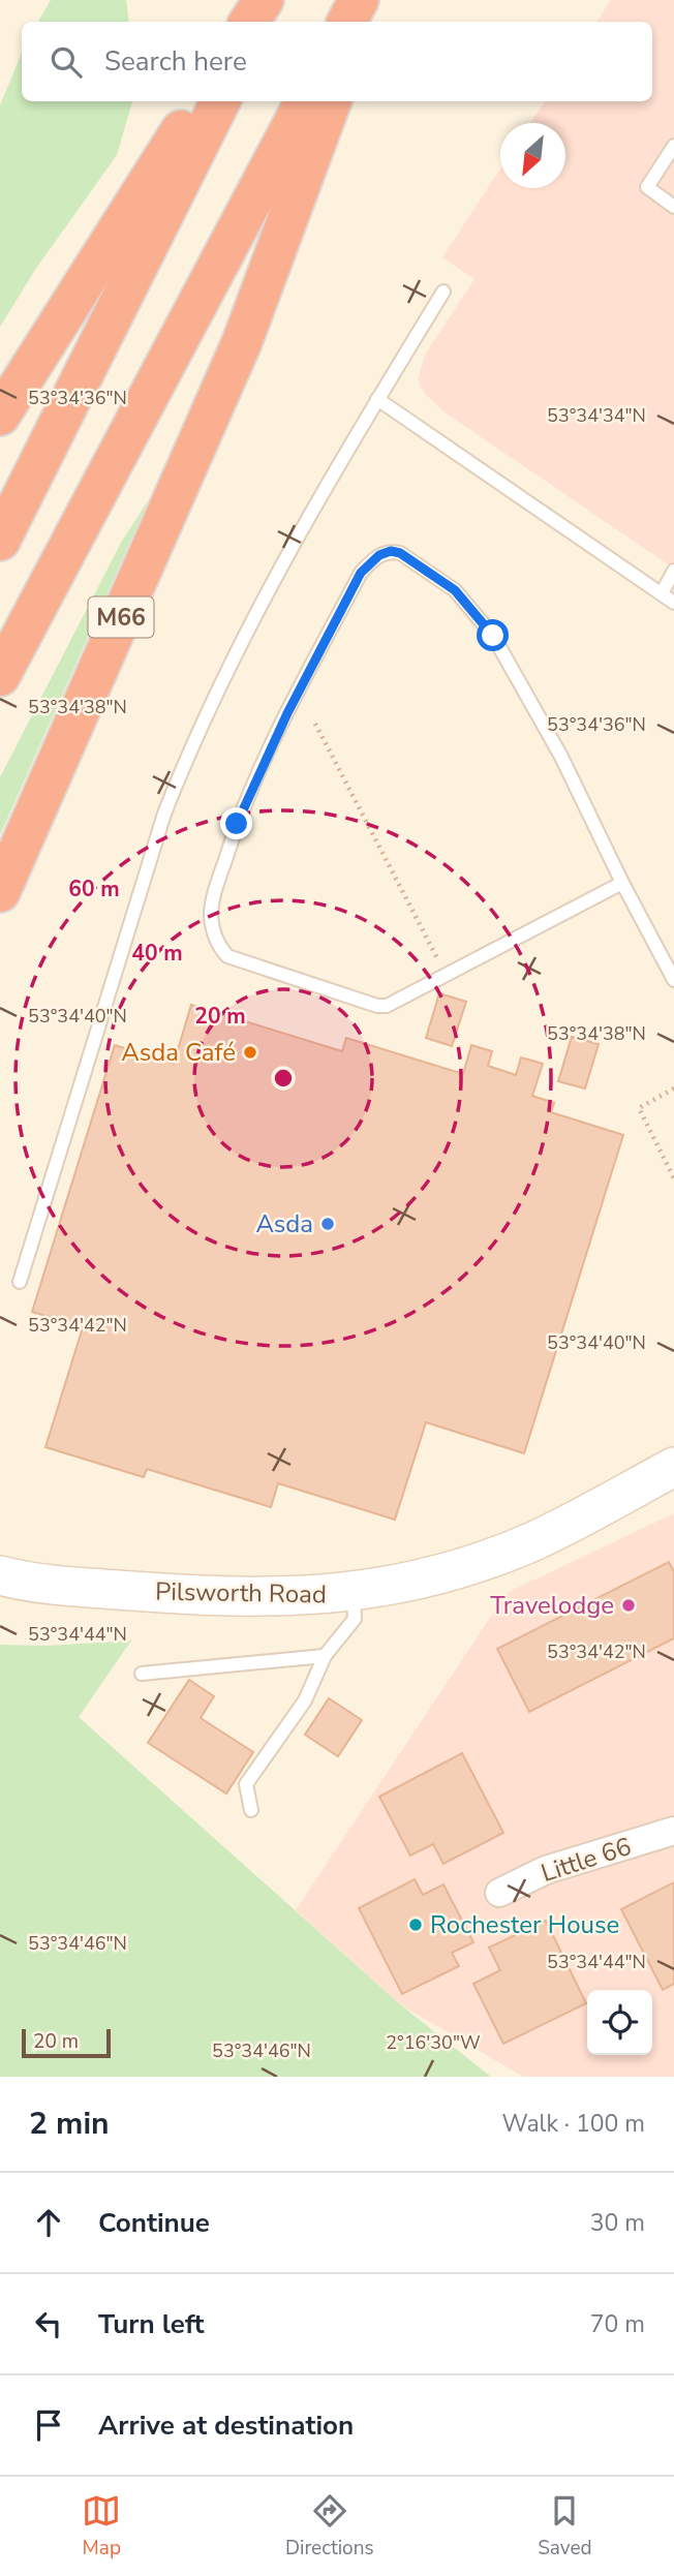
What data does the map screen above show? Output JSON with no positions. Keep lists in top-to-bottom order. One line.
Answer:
{"streets":{"highway":["M66"],"street":["Pilsworth Road","Little 66"]},"places":["Asda Café","Asda","Travelodge","Rochester House"],"scale_bar":"20 m","north":"bottom left","page":{"search":"Search here","scale":"20 m","heading":["2 min","Walk · 100 m"],"list":[["Continue","30 m"],["Turn left","70 m"],"Arrive at destination"],"nav":["Map","Directions","Saved"]},"coordinates":["53°34'36\"N","53°34'34\"N","53°34'38\"N","53°34'40\"N","53°34'42\"N","53°34'44\"N","53°34'46\"N","2°16'30\"W"],"rings":["60 m","40 m","20 m"]}
